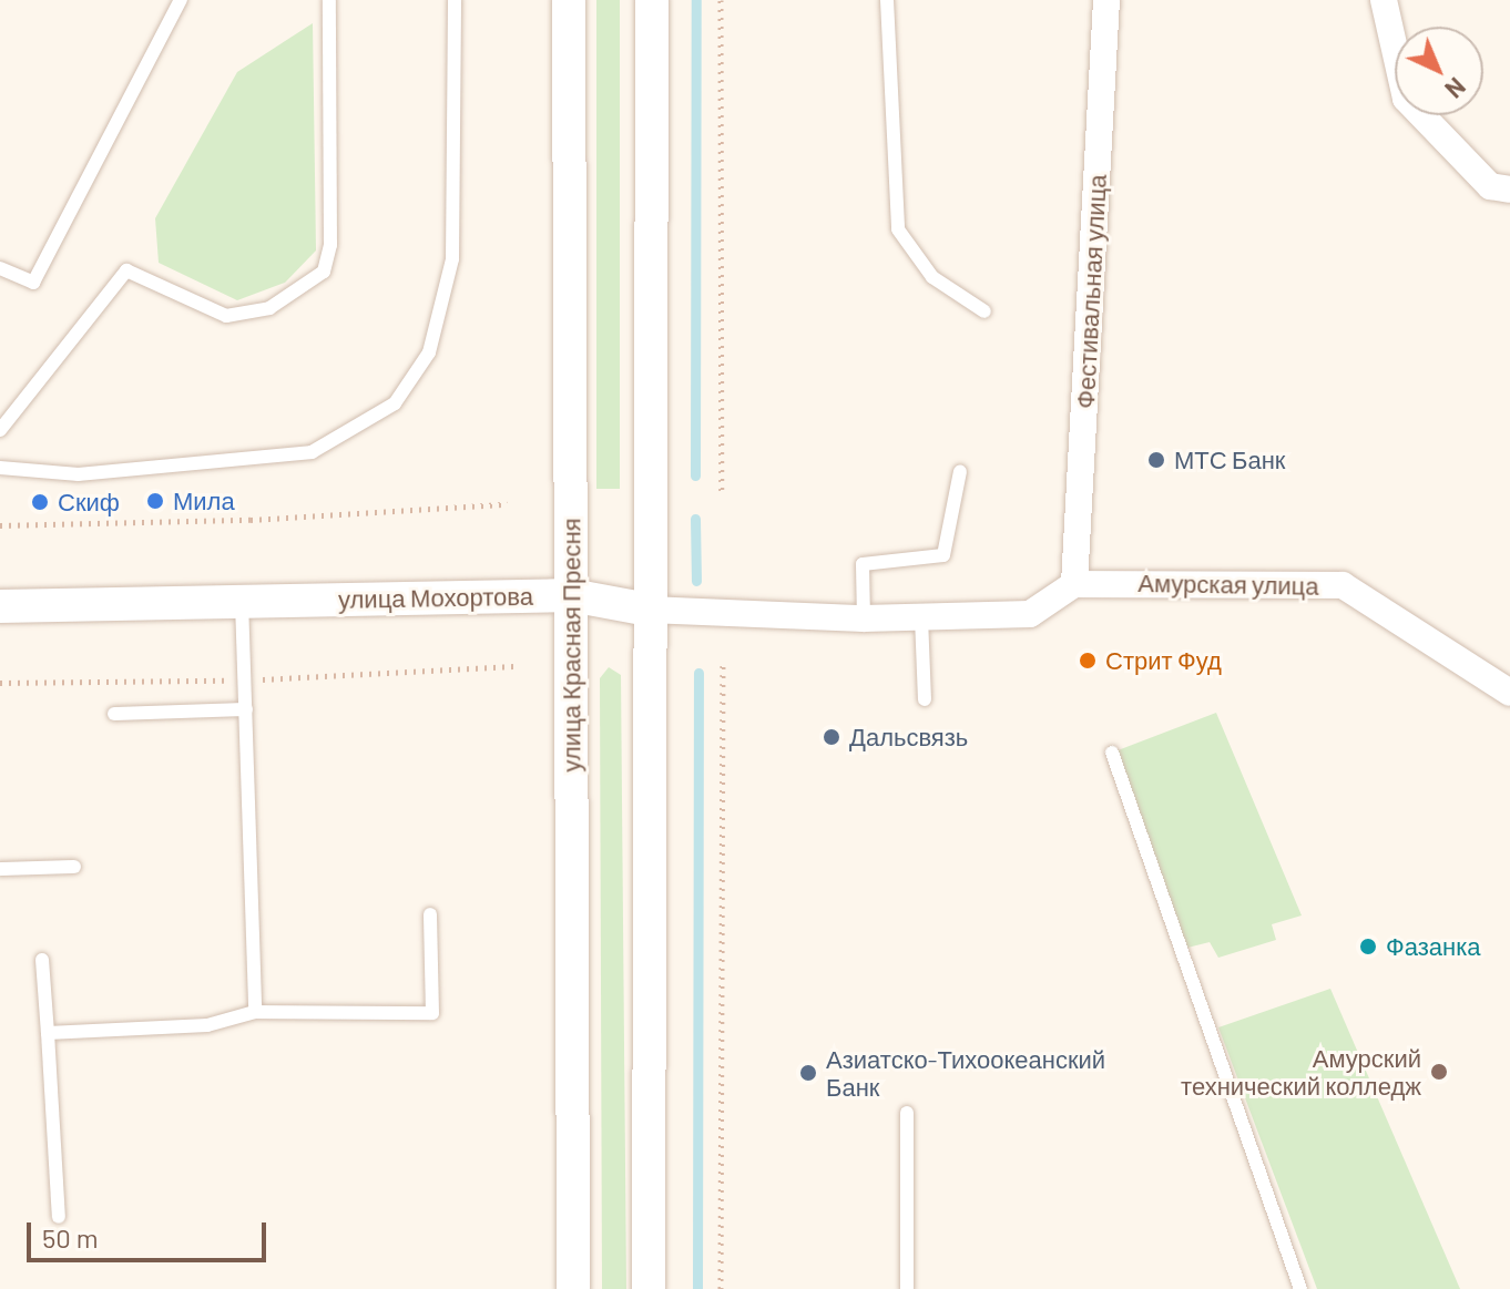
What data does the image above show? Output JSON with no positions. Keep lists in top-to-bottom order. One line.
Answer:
{"streets":{"street":["Фестивальная улица","Амурская улица","улица Мохортова","улица Красная Пресня"]},"crossings":[["Фестивальная улица","Амурская улица"],["Фестивальная улица","улица Мохортова"],["Амурская улица","улица Мохортова"],["улица Мохортова","улица Красная Пресня"]],"places":["МТС Банк","Мила","Скиф","Стрит Фуд","Дальсвязь","Фазанка","Амурский технический колледж","Азиатско-Тихоокеанский Банк"],"scale_bar":"50 m","north":"bottom right"}
